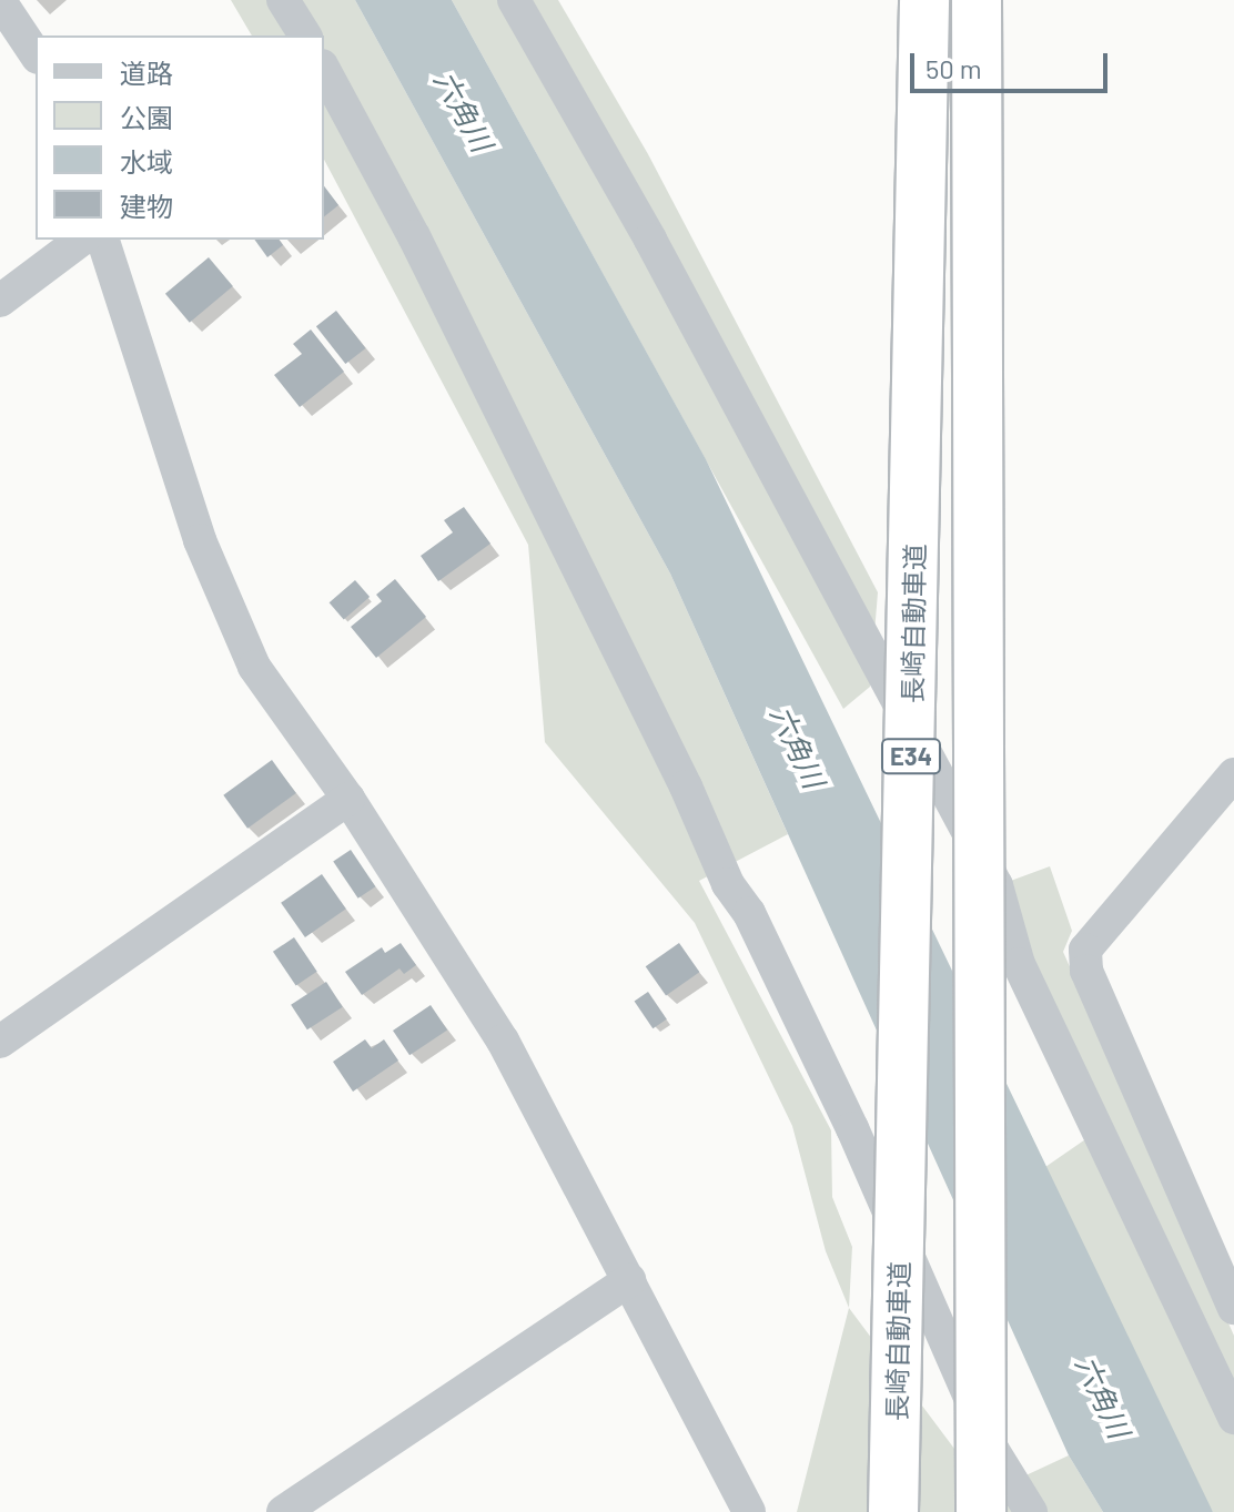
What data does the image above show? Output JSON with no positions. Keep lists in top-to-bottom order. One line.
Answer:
{"streets":{"highway":["長崎自動車道","E34"]},"water":["六角川"],"legend":["道路","公園","水域","建物"],"scale_bar":"50 m"}
